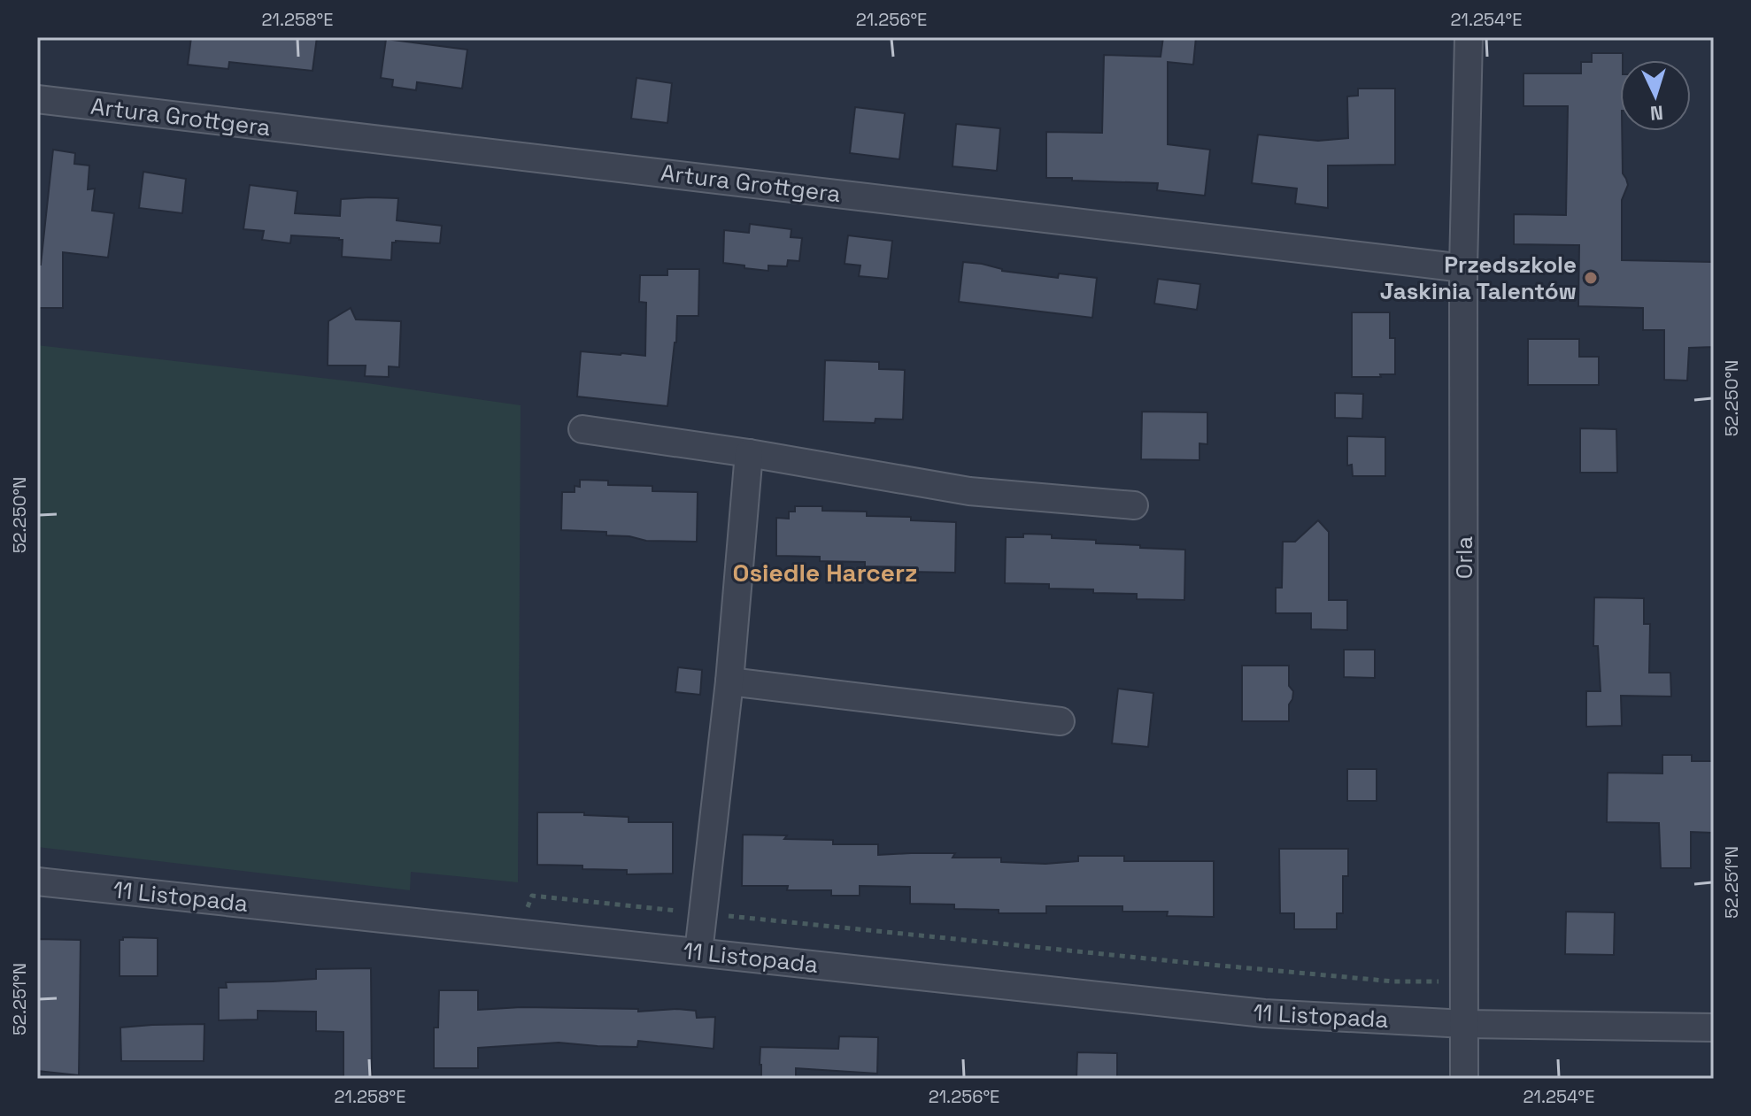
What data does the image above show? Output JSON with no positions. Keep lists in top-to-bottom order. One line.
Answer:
{"streets":{"street":["Artura Grottgera","Orla","11 Listopada"]},"crossings":[["Artura Grottgera","Orla"],["Orla","11 Listopada"]],"districts":["Osiedle Harcerz"],"places":["Przedszkole Jaskinia Talentów"],"north":"bottom","coordinates":["21.258°E","21.256°E","21.254°E","52.250°N","52.251°N"]}
